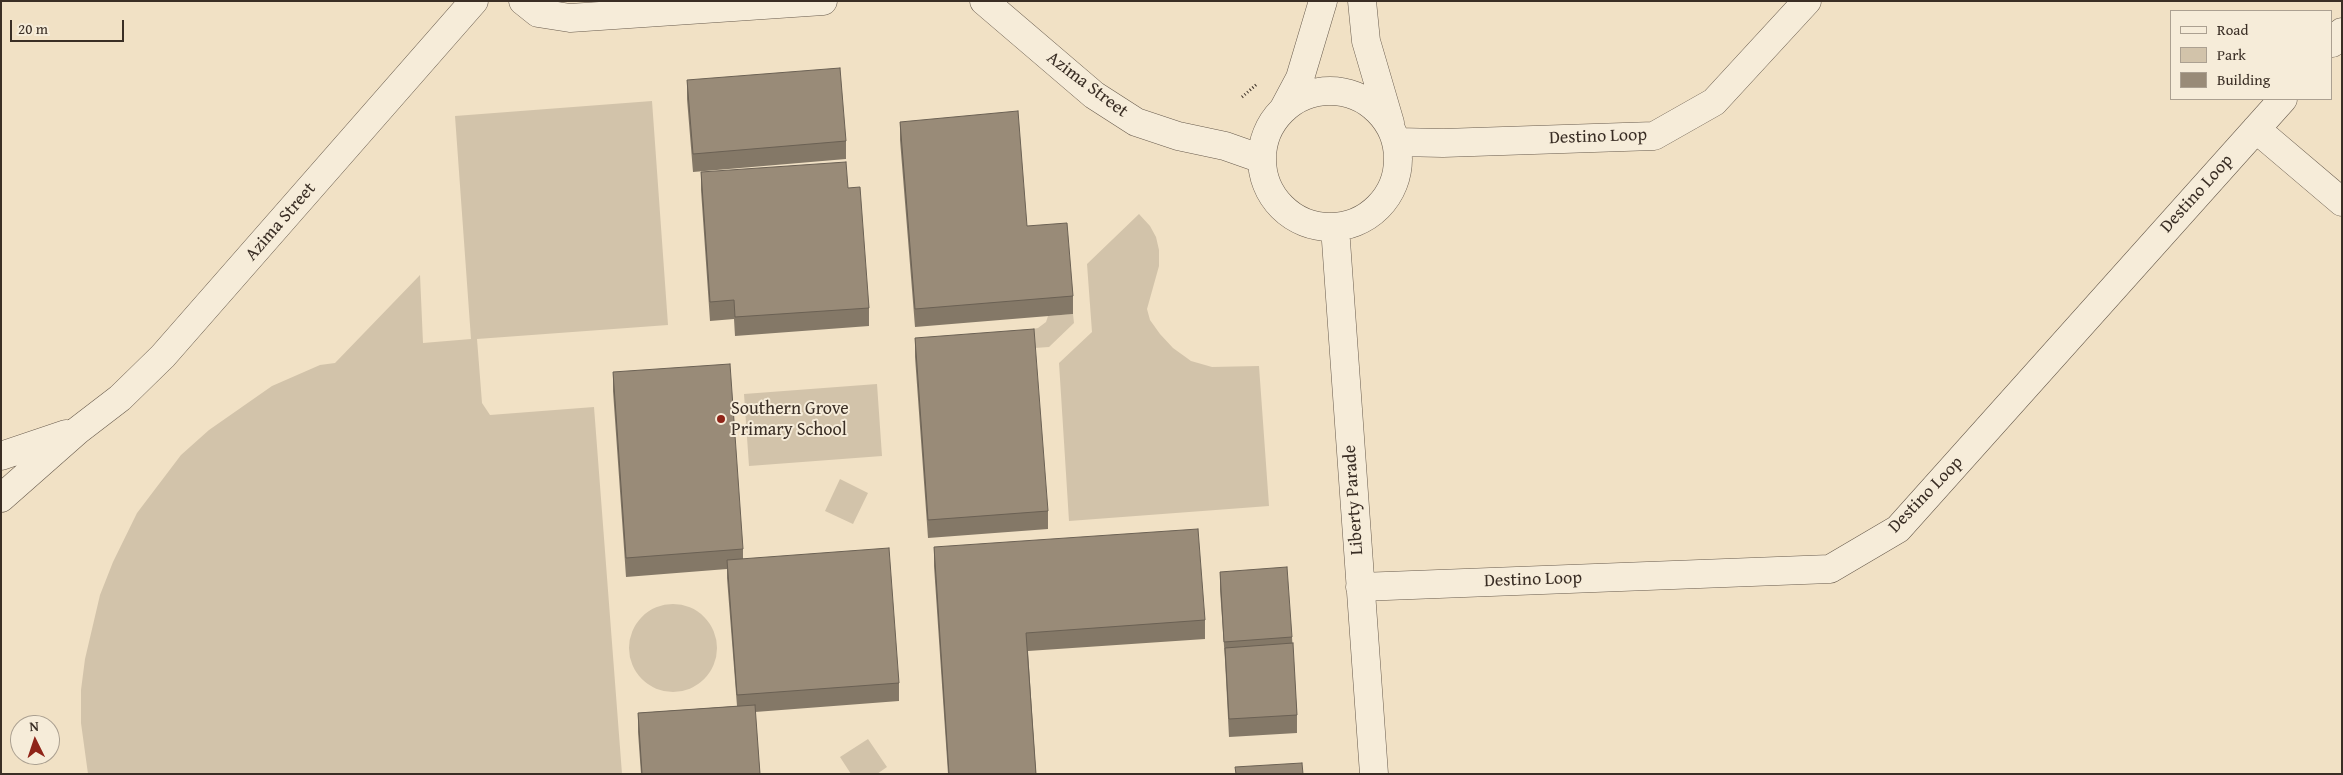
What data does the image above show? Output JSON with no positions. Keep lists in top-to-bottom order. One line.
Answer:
{"streets":{"street":["Azima Street","Destino Loop","Liberty Parade"]},"crossings":[["Azima Street","Destino Loop"],["Azima Street","Liberty Parade"],["Destino Loop","Liberty Parade"]],"places":["Southern Grove Primary School"],"legend":["Road","Park","Building"],"scale_bar":"20 m","north":"top"}
